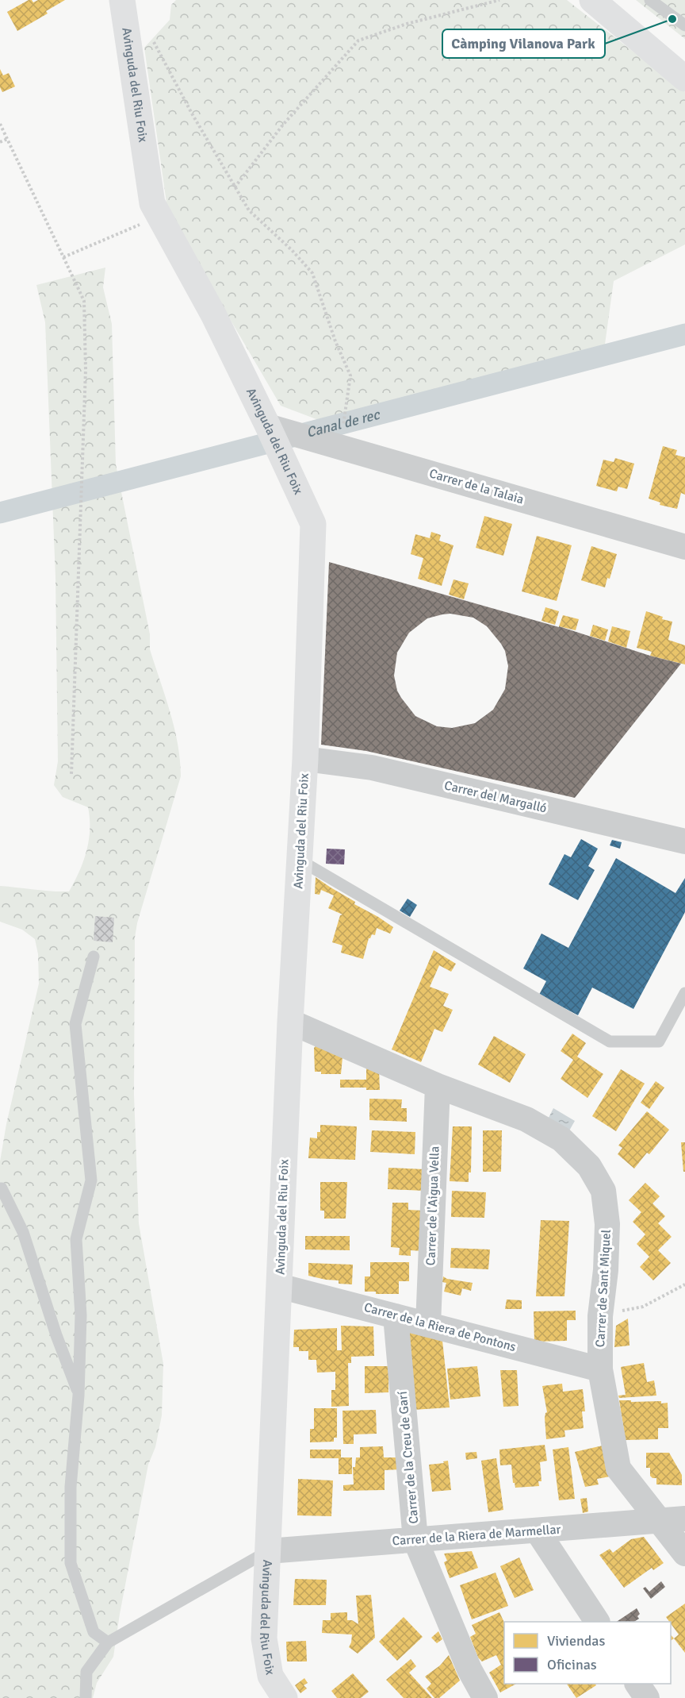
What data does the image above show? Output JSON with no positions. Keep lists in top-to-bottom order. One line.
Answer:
{"streets":{"street":["Avinguda del Riu Foix","Carrer de la Talaia","Carrer del Margalló","Carrer de l'Aigua Vella","Carrer de Sant Miquel","Carrer de la Riera de Pontons","Carrer de la Creu de Garí","Carrer de la Riera de Marmellar"]},"crossings":[["Avinguda del Riu Foix","Carrer de la Talaia"],["Avinguda del Riu Foix","Carrer del Margalló"],["Avinguda del Riu Foix","Carrer de Sant Miquel"],["Avinguda del Riu Foix","Carrer de la Riera de Pontons"],["Avinguda del Riu Foix","Carrer de la Riera de Marmellar"],["Carrer de l'Aigua Vella","Carrer de Sant Miquel"],["Carrer de l'Aigua Vella","Carrer de la Riera de Pontons"],["Carrer de Sant Miquel","Carrer de la Riera de Pontons"],["Carrer de Sant Miquel","Carrer de la Riera de Marmellar"],["Carrer de la Riera de Pontons","Carrer de la Creu de Garí"],["Carrer de la Creu de Garí","Carrer de la Riera de Marmellar"]],"water":["Canal de rec"],"places":["Càmping Vilanova Park"],"legend":["Viviendas","Oficinas"]}
